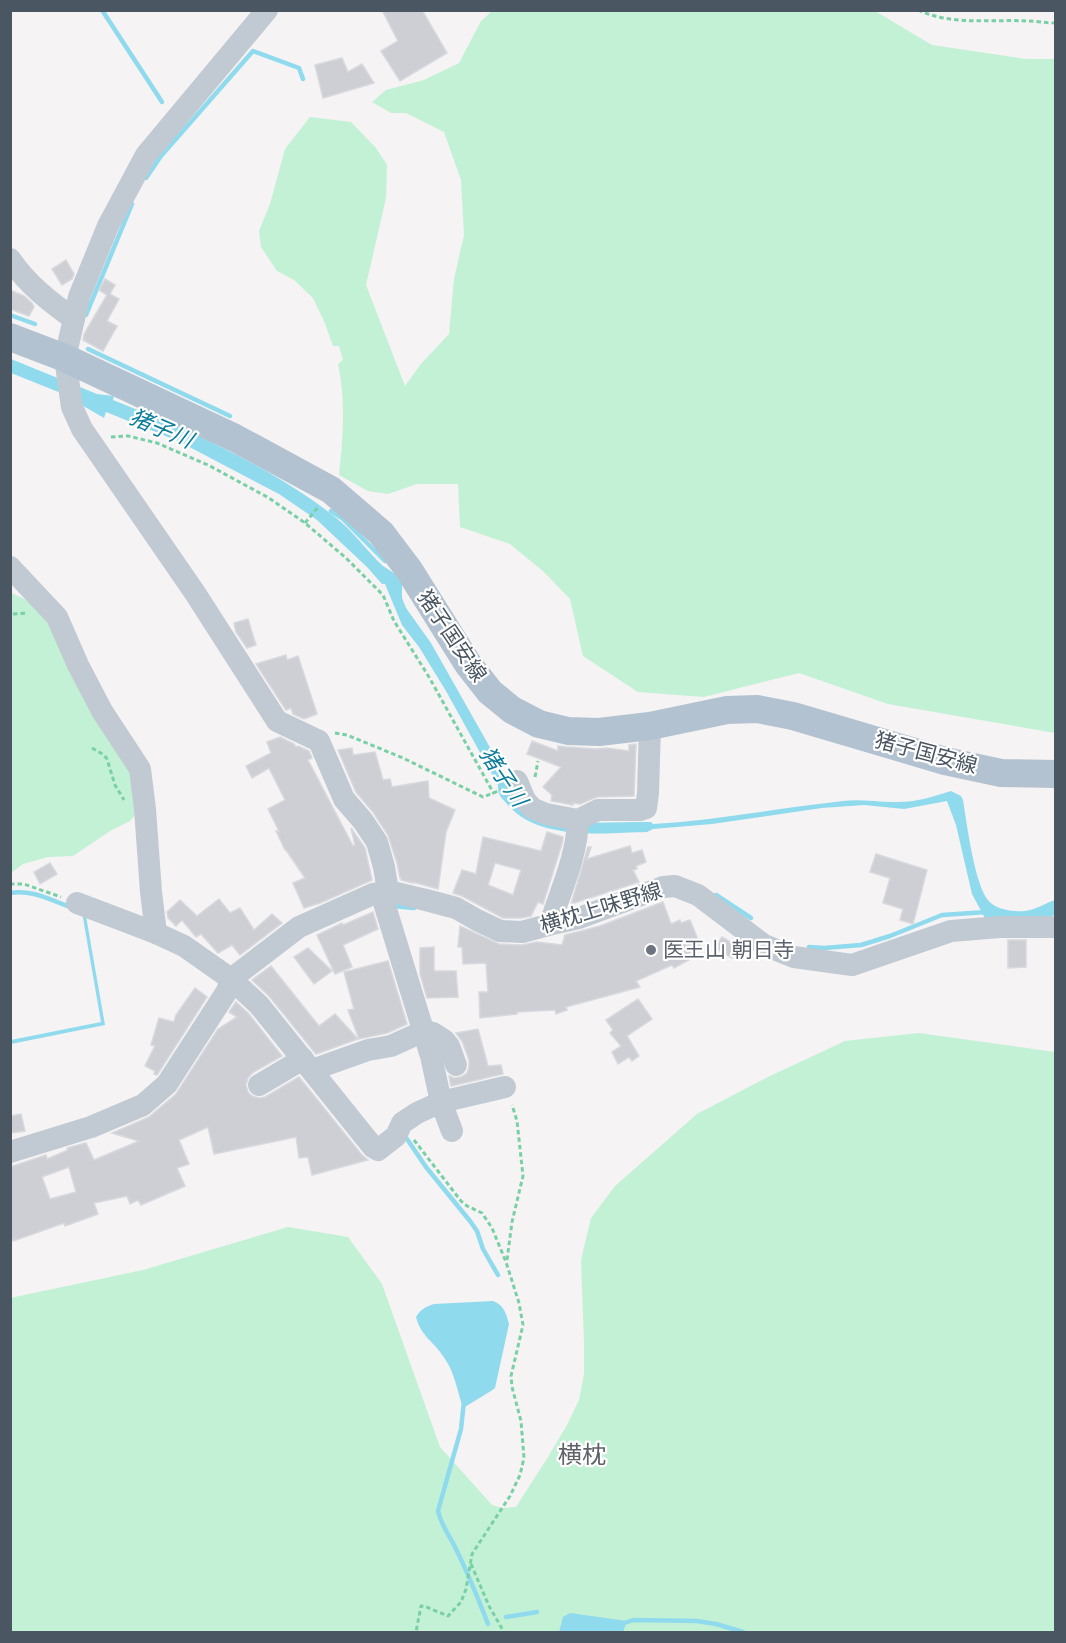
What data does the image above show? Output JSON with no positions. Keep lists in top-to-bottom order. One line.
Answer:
{"streets":{"main road":["猪子国安線"],"street":["横枕上味野線"]},"districts":["横枕"],"water":["猪子川"],"places":["医王山 朝日寺"]}
